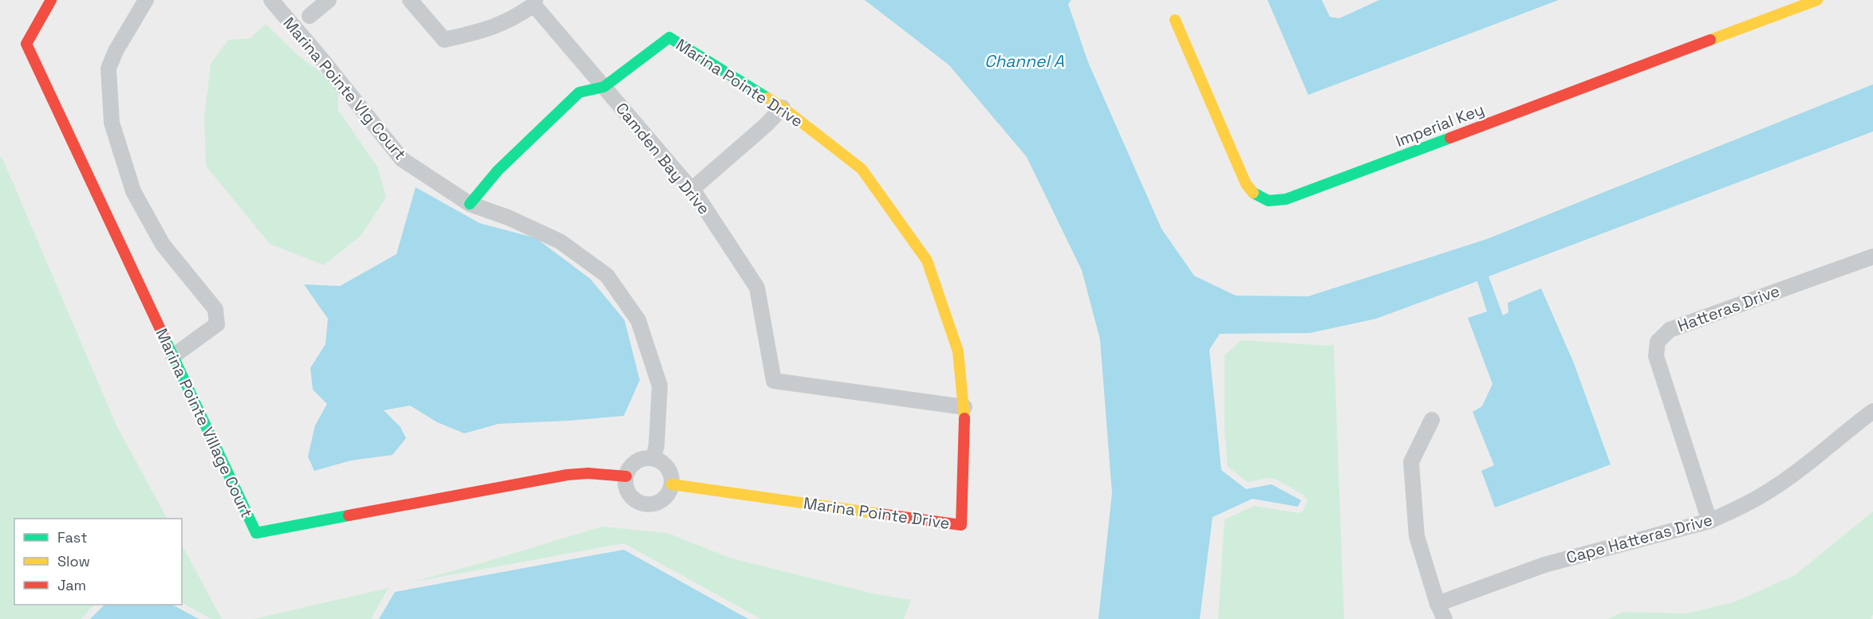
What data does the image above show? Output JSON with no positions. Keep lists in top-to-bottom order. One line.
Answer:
{"streets":{"street":["Marina Pointe Drive","Marina Pointe Vlg Court","Imperial Key","Camden Bay Drive","Hatteras Drive","Marina Pointe Village Court","Cape Hatteras Drive"]},"crossings":[["Marina Pointe Drive","Camden Bay Drive"],["Marina Pointe Drive","Marina Pointe Village Court"],["Hatteras Drive","Cape Hatteras Drive"]],"water":["Channel A"],"legend":["Fast","Slow","Jam"]}
